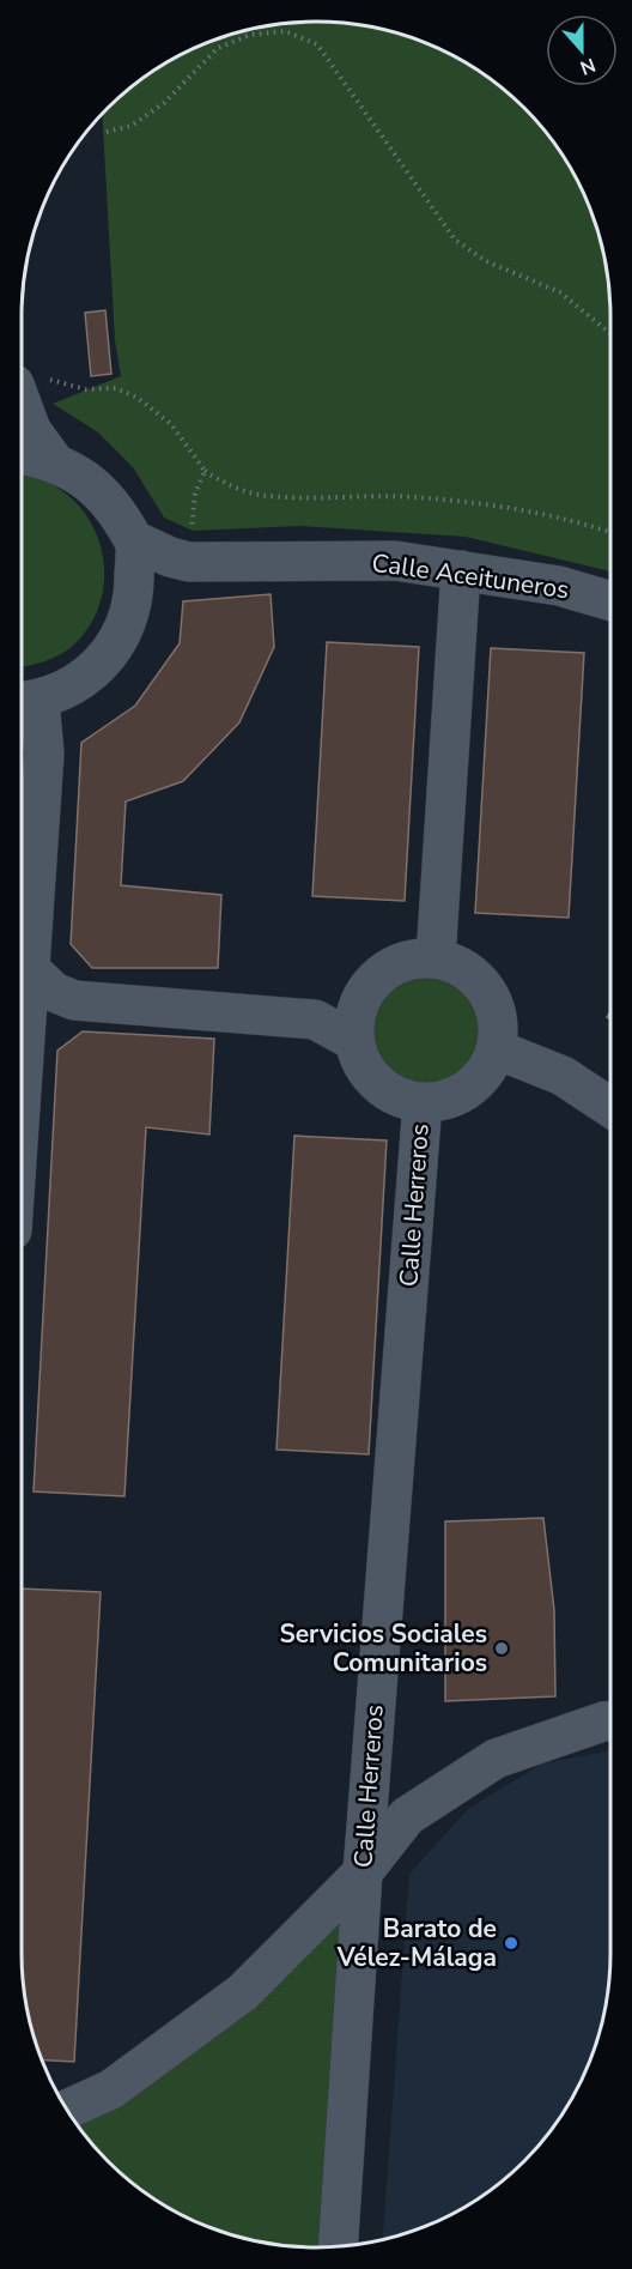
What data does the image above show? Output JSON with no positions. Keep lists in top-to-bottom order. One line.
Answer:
{"streets":{"street":["Calle Aceituneros","Calle Herreros"]},"places":["Servicios Sociales Comunitarios","Barato de Vélez-Málaga"],"north":"bottom"}
